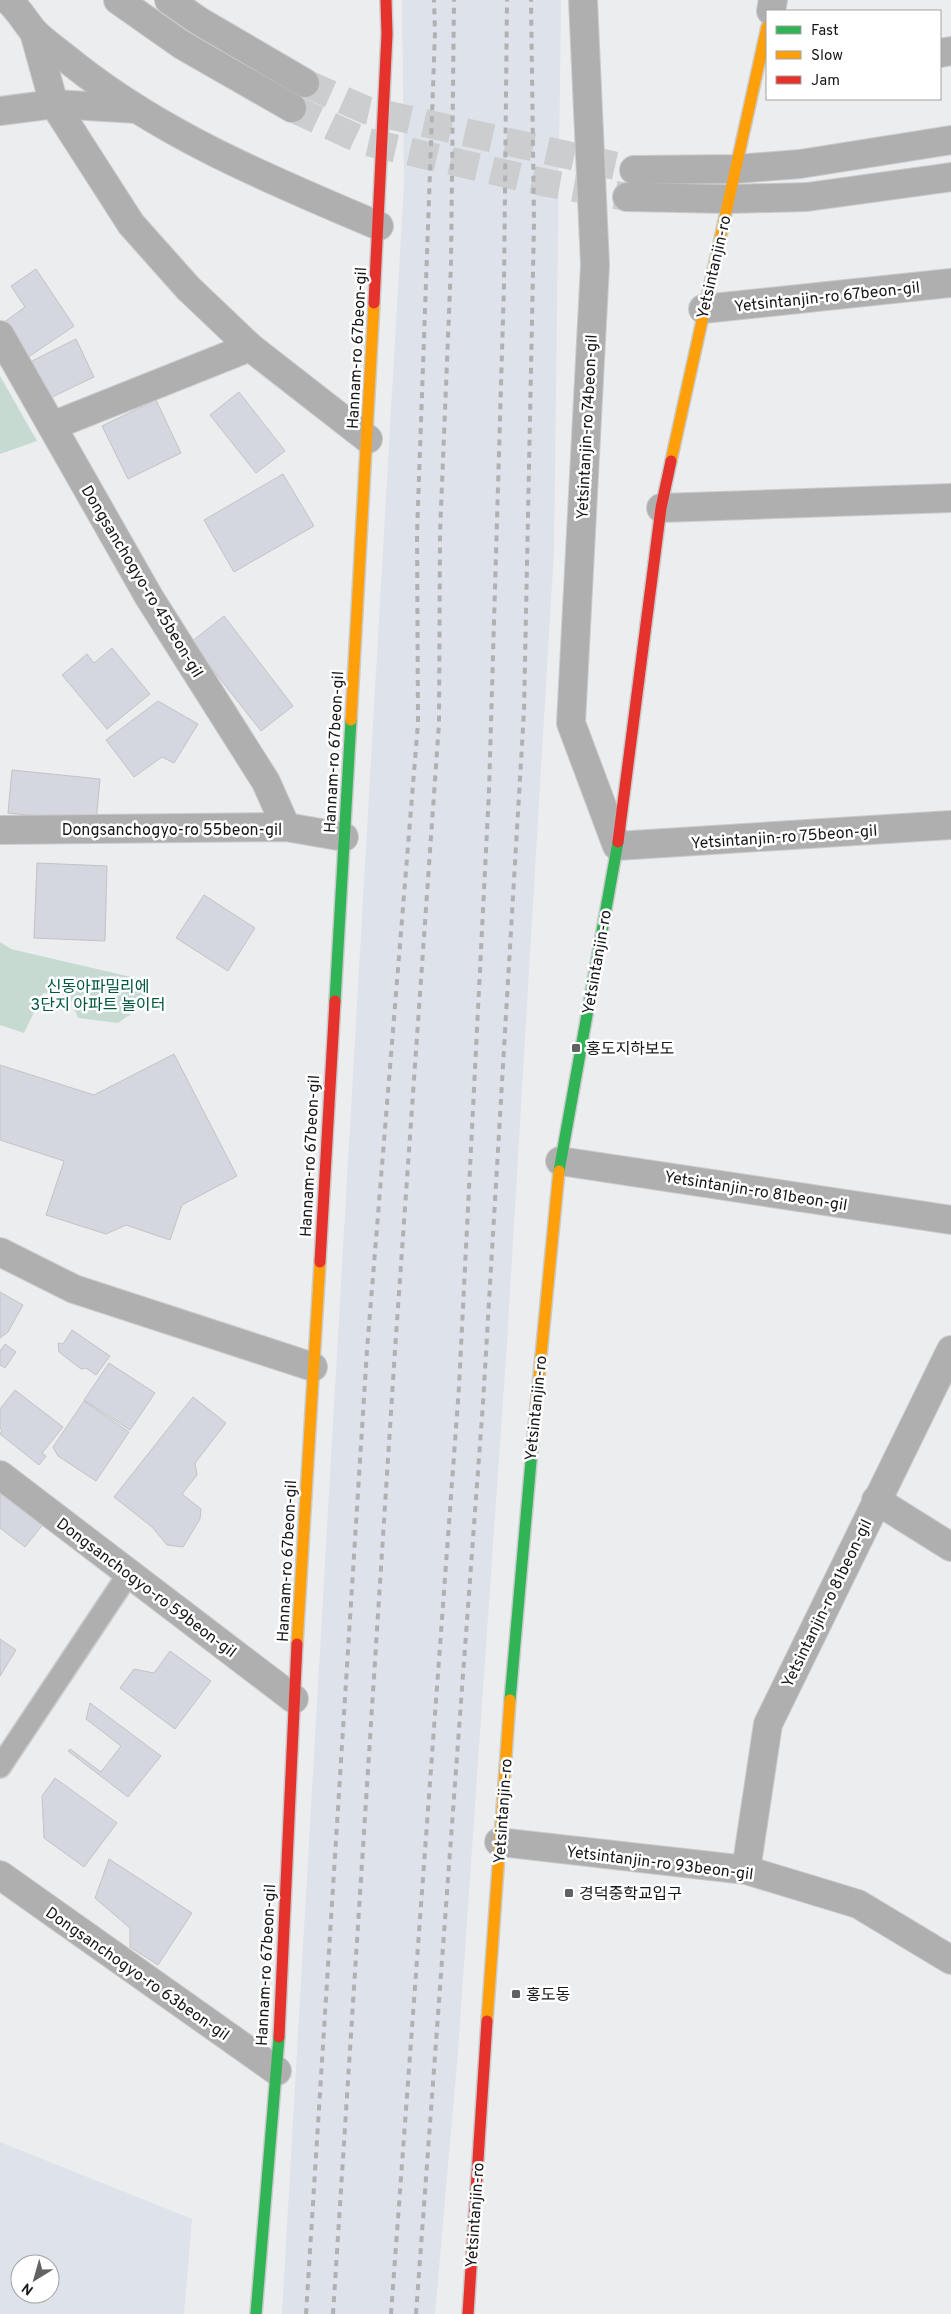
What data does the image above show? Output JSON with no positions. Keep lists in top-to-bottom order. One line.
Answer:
{"streets":{"street":["Yetsintanjin-ro","Yetsintanjin-ro 67beon-gil","Hannam-ro 67beon-gil","Yetsintanjin-ro 74beon-gil","Dongsanchogyo-ro 45beon-gil","Dongsanchogyo-ro 55beon-gil","Yetsintanjin-ro 75beon-gil","Yetsintanjin-ro 81beon-gil","Dongsanchogyo-ro 59beon-gil","Yetsintanjin-ro 93beon-gil","Dongsanchogyo-ro 63beon-gil"]},"crossings":[["Yetsintanjin-ro","Yetsintanjin-ro 67beon-gil"],["Yetsintanjin-ro","Yetsintanjin-ro 74beon-gil"],["Yetsintanjin-ro","Yetsintanjin-ro 75beon-gil"],["Yetsintanjin-ro","Yetsintanjin-ro 81beon-gil"],["Yetsintanjin-ro","Yetsintanjin-ro 93beon-gil"],["Hannam-ro 67beon-gil","Dongsanchogyo-ro 55beon-gil"],["Hannam-ro 67beon-gil","Dongsanchogyo-ro 59beon-gil"],["Hannam-ro 67beon-gil","Dongsanchogyo-ro 63beon-gil"],["Yetsintanjin-ro 74beon-gil","Yetsintanjin-ro 75beon-gil"],["Dongsanchogyo-ro 45beon-gil","Dongsanchogyo-ro 55beon-gil"],["Yetsintanjin-ro 81beon-gil","Yetsintanjin-ro 93beon-gil"]],"parks":["신동아파밀리에 3단지 아파트 놀이터"],"places":{"transit":["홍도지하보도","경덕중학교입구","홍도동"]},"legend":["Fast","Slow","Jam"],"north":"bottom left"}
